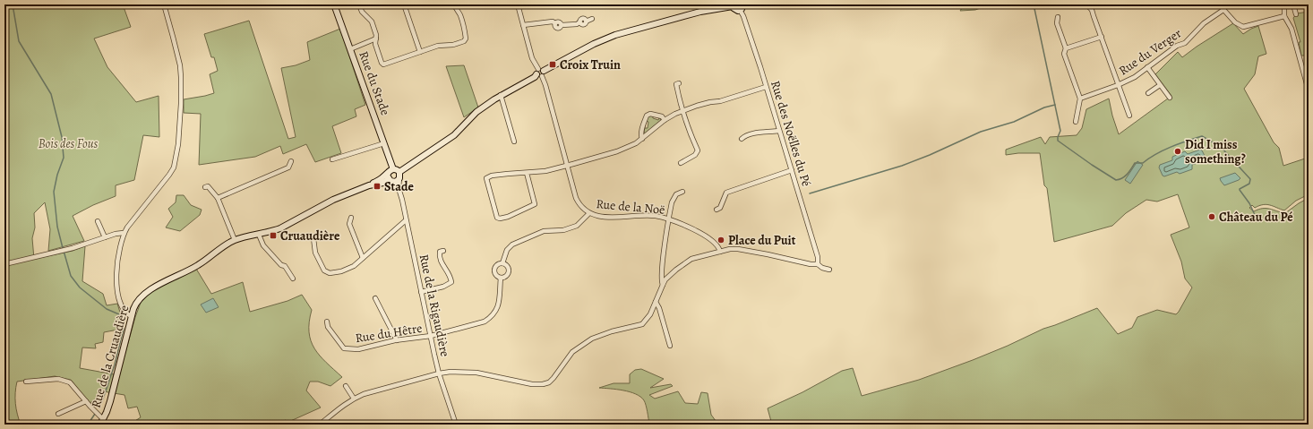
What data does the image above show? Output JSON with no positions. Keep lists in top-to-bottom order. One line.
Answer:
{"streets":{"main road":["Rue du Stade","Rue de la Cruaudière"],"street":["Rue du Verger","Rue des Noëlles du Pé","Rue de la Noë","Rue de la Rigaudière","Rue du Hêtre"]},"crossings":[["Rue du Stade","Rue de la Rigaudière"],["Rue du Stade","Rue de la Cruaudière"],["Rue de la Noë","Rue de la Cruaudière"],["Rue de la Rigaudière","Rue du Hêtre"],["Rue de la Rigaudière","Rue de la Cruaudière"]],"parks":["Bois des Fous"],"places":{"transit":["Croix Truin","Stade","Cruaudière"],"other":["Did I miss something?","Château du Pé","Place du Puit"]}}
